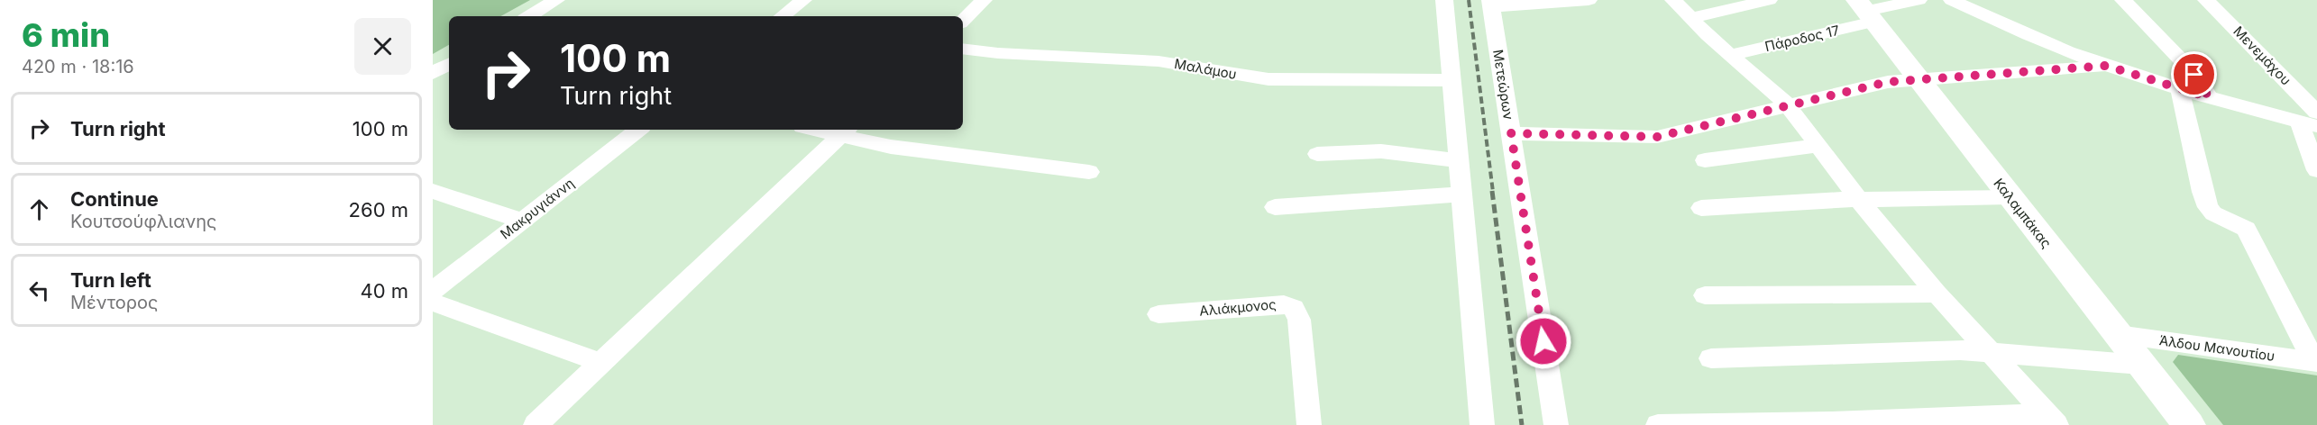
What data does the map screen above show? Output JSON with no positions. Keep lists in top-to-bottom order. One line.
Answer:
{"streets":{"main road":["Καλαμπάκας"],"street":["Πάροδος 17","Μενεμάχου","Μαλάμου","Μετεώρων","Μακρυγιάννη","Αλιάκμονος","Άλδου Μανουτίου"]},"crossings":[["Πάροδος 17","Καλαμπάκας"],["Καλαμπάκας","Άλδου Μανουτίου"]],"page":{"heading":["6 min","420 m · 18:16"],"turn":["100 m","Turn right"],"list":[{"name":"Turn right","value":"100 m"},{"name":"Continue","note":"Κουτσούφλιανης","value":"260 m"},{"name":"Turn left","note":"Μέντορος","value":"40 m"}]}}
